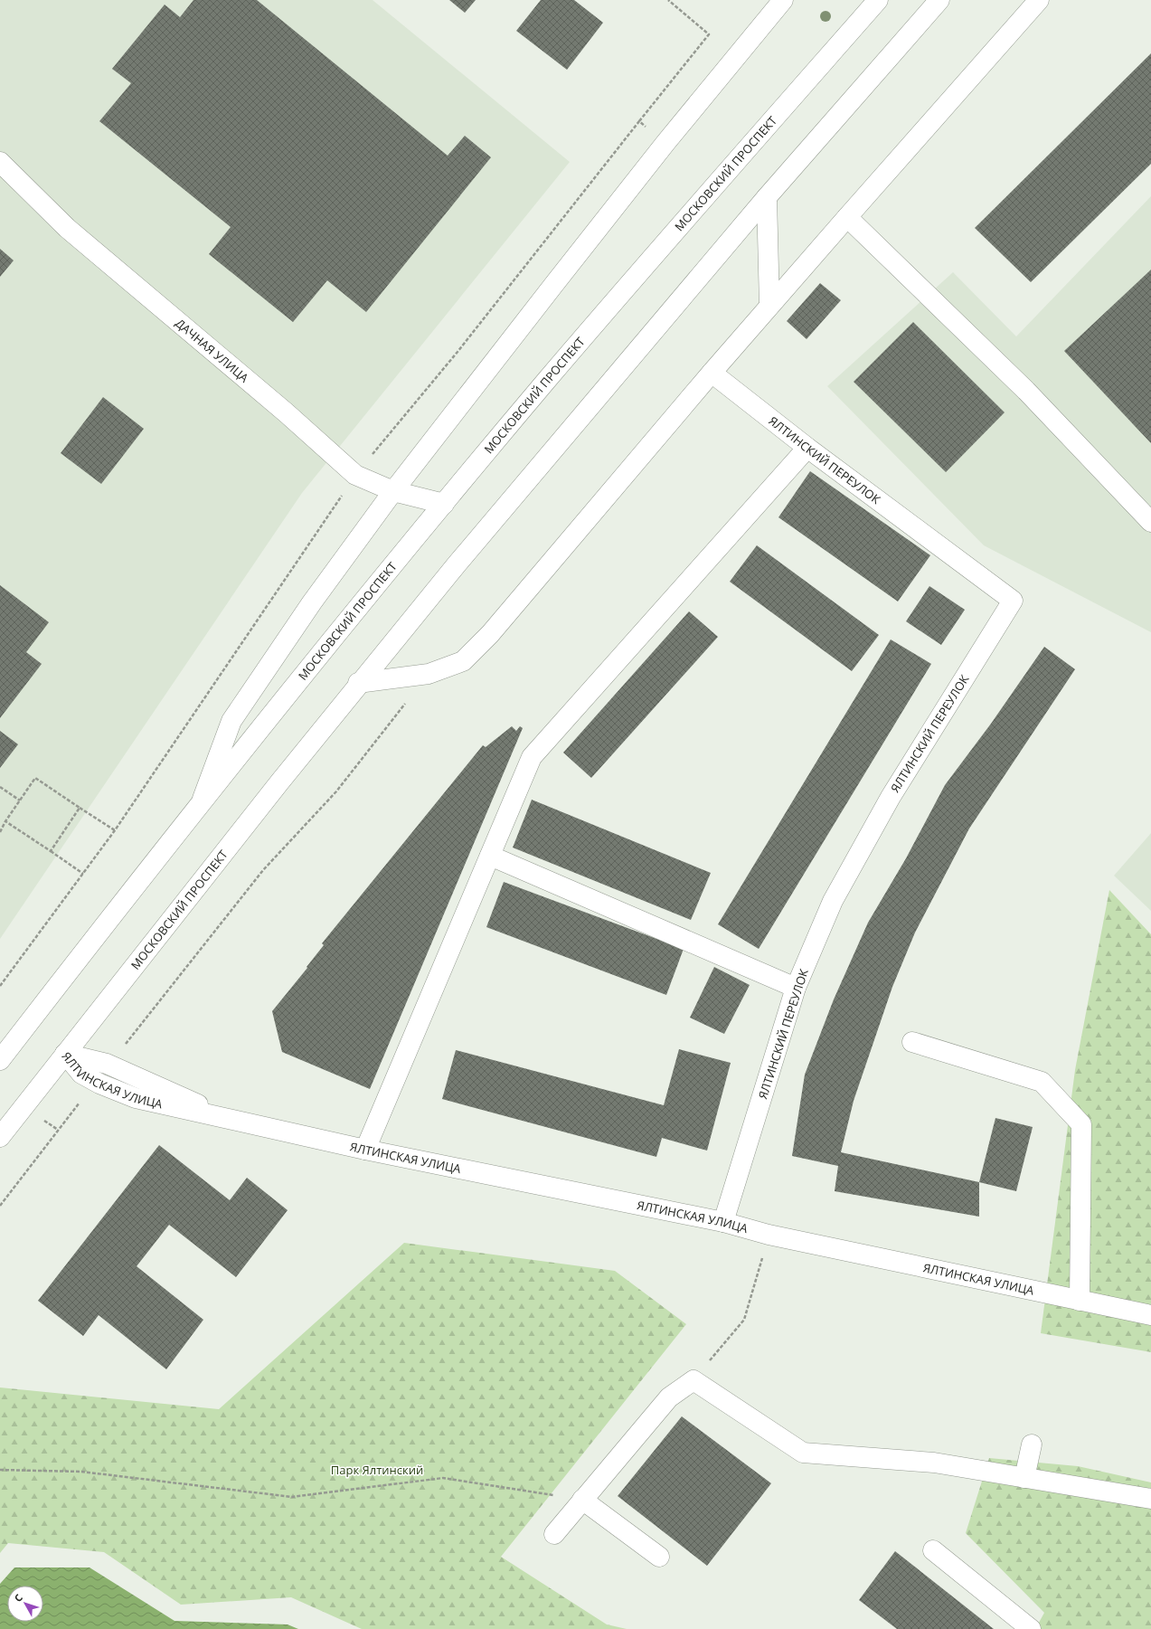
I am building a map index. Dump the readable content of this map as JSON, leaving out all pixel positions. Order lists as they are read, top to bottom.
{
  "streets": {
    "street": [
      "МОСКОВСКИЙ ПРОСПЕКТ",
      "ДАЧНАЯ УЛИЦА",
      "ЯЛТИНСКИЙ ПЕРЕУЛОК",
      "ЯЛТИНСКАЯ УЛИЦА"
    ]
  },
  "crossings": [
    ["МОСКОВСКИЙ ПРОСПЕКТ", "ДАЧНАЯ УЛИЦА"],
    ["МОСКОВСКИЙ ПРОСПЕКТ", "ЯЛТИНСКАЯ УЛИЦА"],
    ["ЯЛТИНСКИЙ ПЕРЕУЛОК", "ЯЛТИНСКАЯ УЛИЦА"]
  ],
  "parks": ["Парк Ялтинский"],
  "north": "top left"
}
